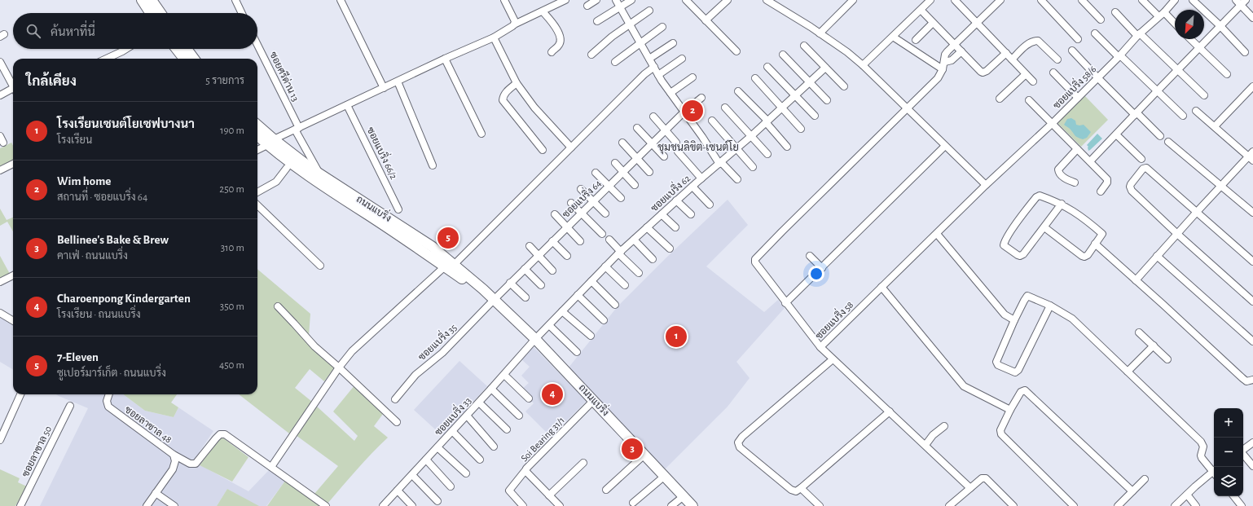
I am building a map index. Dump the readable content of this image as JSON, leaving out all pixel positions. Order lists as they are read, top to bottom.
{
  "streets": {
    "main road": ["ถนนแบริ่ง"],
    "street": [
      "ซอยศรีด่าน 13",
      "ซอยแบริ่ง 58/6",
      "ซอยแบริ่ง 66/2",
      "ซอยแบริ่ง 62",
      "ซอยแบริ่ง 64",
      "ซอยแบริ่ง 58",
      "ซอยแบริ่ง 35",
      "ซอยแบริ่ง 33",
      "ซอยลาซาล 48",
      "Soi Bearing 31/1",
      "ซอยลาซาล 50"
    ]
  },
  "crossings": [
    ["ซอยศรีด่าน 13", "ถนนแบริ่ง"],
    ["ซอยแบริ่ง 58/6", "ซอยแบริ่ง 58"],
    ["ซอยแบริ่ง 62", "ถนนแบริ่ง"],
    ["ซอยแบริ่ง 62", "ซอยแบริ่ง 33"],
    ["ซอยแบริ่ง 64", "ถนนแบริ่ง"],
    ["ซอยแบริ่ง 64", "ซอยแบริ่ง 35"],
    ["ถนนแบริ่ง", "ซอยแบริ่ง 35"],
    ["ถนนแบริ่ง", "ซอยแบริ่ง 33"],
    ["ถนนแบริ่ง", "Soi Bearing 31/1"]
  ],
  "districts": ["ชุมชนลิขิต-เซนต์โย"],
  "north": "bottom left",
  "page": {
    "search": "ค้นหาที่นี่",
    "heading": ["ใกล้เคียง", "5 รายการ"],
    "pins": [
      "2",
      "5",
      "1",
      "4",
      "3"
    ],
    "list": [
      {
        "mark": "1",
        "name": "โรงเรียนเซนต์โยเซฟบางนา",
        "note": "โรงเรียน",
        "value": "190 m"
      },
      {
        "mark": "2",
        "name": "Wim home",
        "note": "สถานที่ · ซอยแบริ่ง 64",
        "value": "250 m"
      },
      {
        "mark": "3",
        "name": "Bellinee's Bake & Brew",
        "note": "คาเฟ่ · ถนนแบริ่ง",
        "value": "310 m"
      },
      {
        "mark": "4",
        "name": "Charoenpong Kindergarten",
        "note": "โรงเรียน · ถนนแบริ่ง",
        "value": "350 m"
      },
      {
        "mark": "5",
        "name": "7-Eleven",
        "note": "ซูเปอร์มาร์เก็ต · ถนนแบริ่ง",
        "value": "450 m"
      }
    ],
    "map_buttons": ["+", "−"]
  }
}
